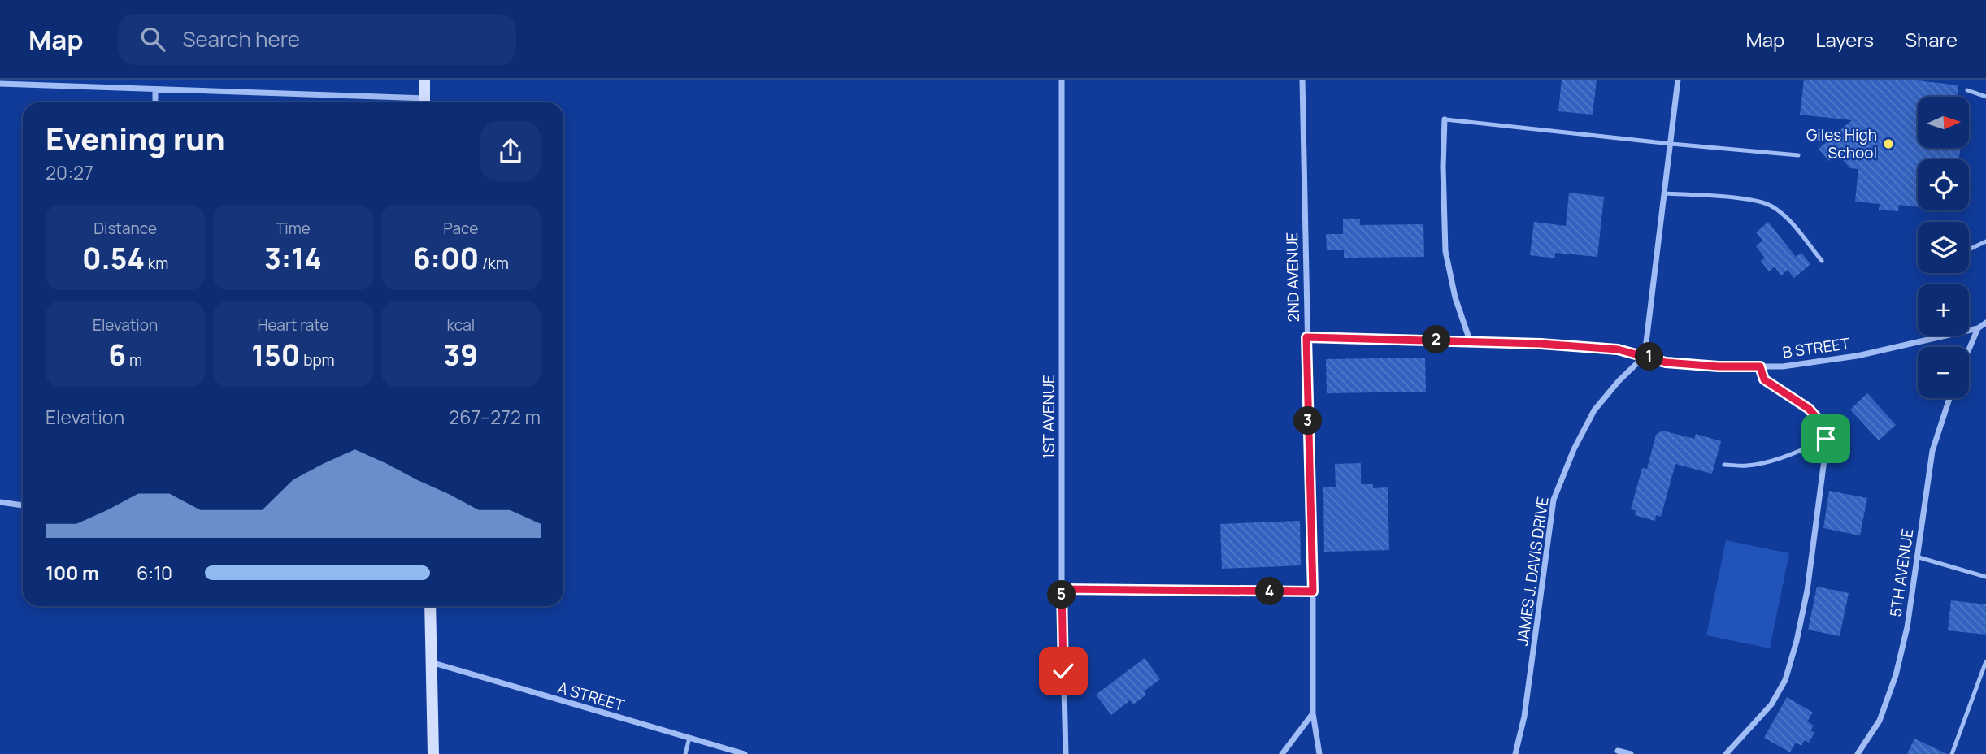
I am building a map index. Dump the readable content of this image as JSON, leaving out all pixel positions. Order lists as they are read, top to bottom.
{
  "streets": {
    "street": [
      "2ND AVENUE",
      "B STREET",
      "1ST AVENUE",
      "JAMES J. DAVIS DRIVE",
      "5TH AVENUE",
      "A STREET"
    ]
  },
  "crossings": [
    ["2ND AVENUE", "B STREET"],
    ["B STREET", "JAMES J. DAVIS DRIVE"]
  ],
  "places": ["Giles High School"],
  "north": "right",
  "page": {
    "header": "Map",
    "search": "Search here",
    "nav": ["Map", "Layers", "Share"],
    "map_buttons": ["+", "−"],
    "heading": ["Evening run", "20:27"],
    "stats": [
      ["Distance", "0.54 km"],
      ["Time", "3:14"],
      ["Pace", "6:00 /km"],
      ["Elevation", "6 m"],
      ["Heart rate", "150 bpm"],
      ["kcal", "39"]
    ],
    "pins": [
      "2",
      "1",
      "3",
      "4",
      "5"
    ],
    "chart": ["Elevation", "267–272 m"],
    "list": [
      {
        "name": "100 m",
        "note": "6:10"
      }
    ]
  }
}
